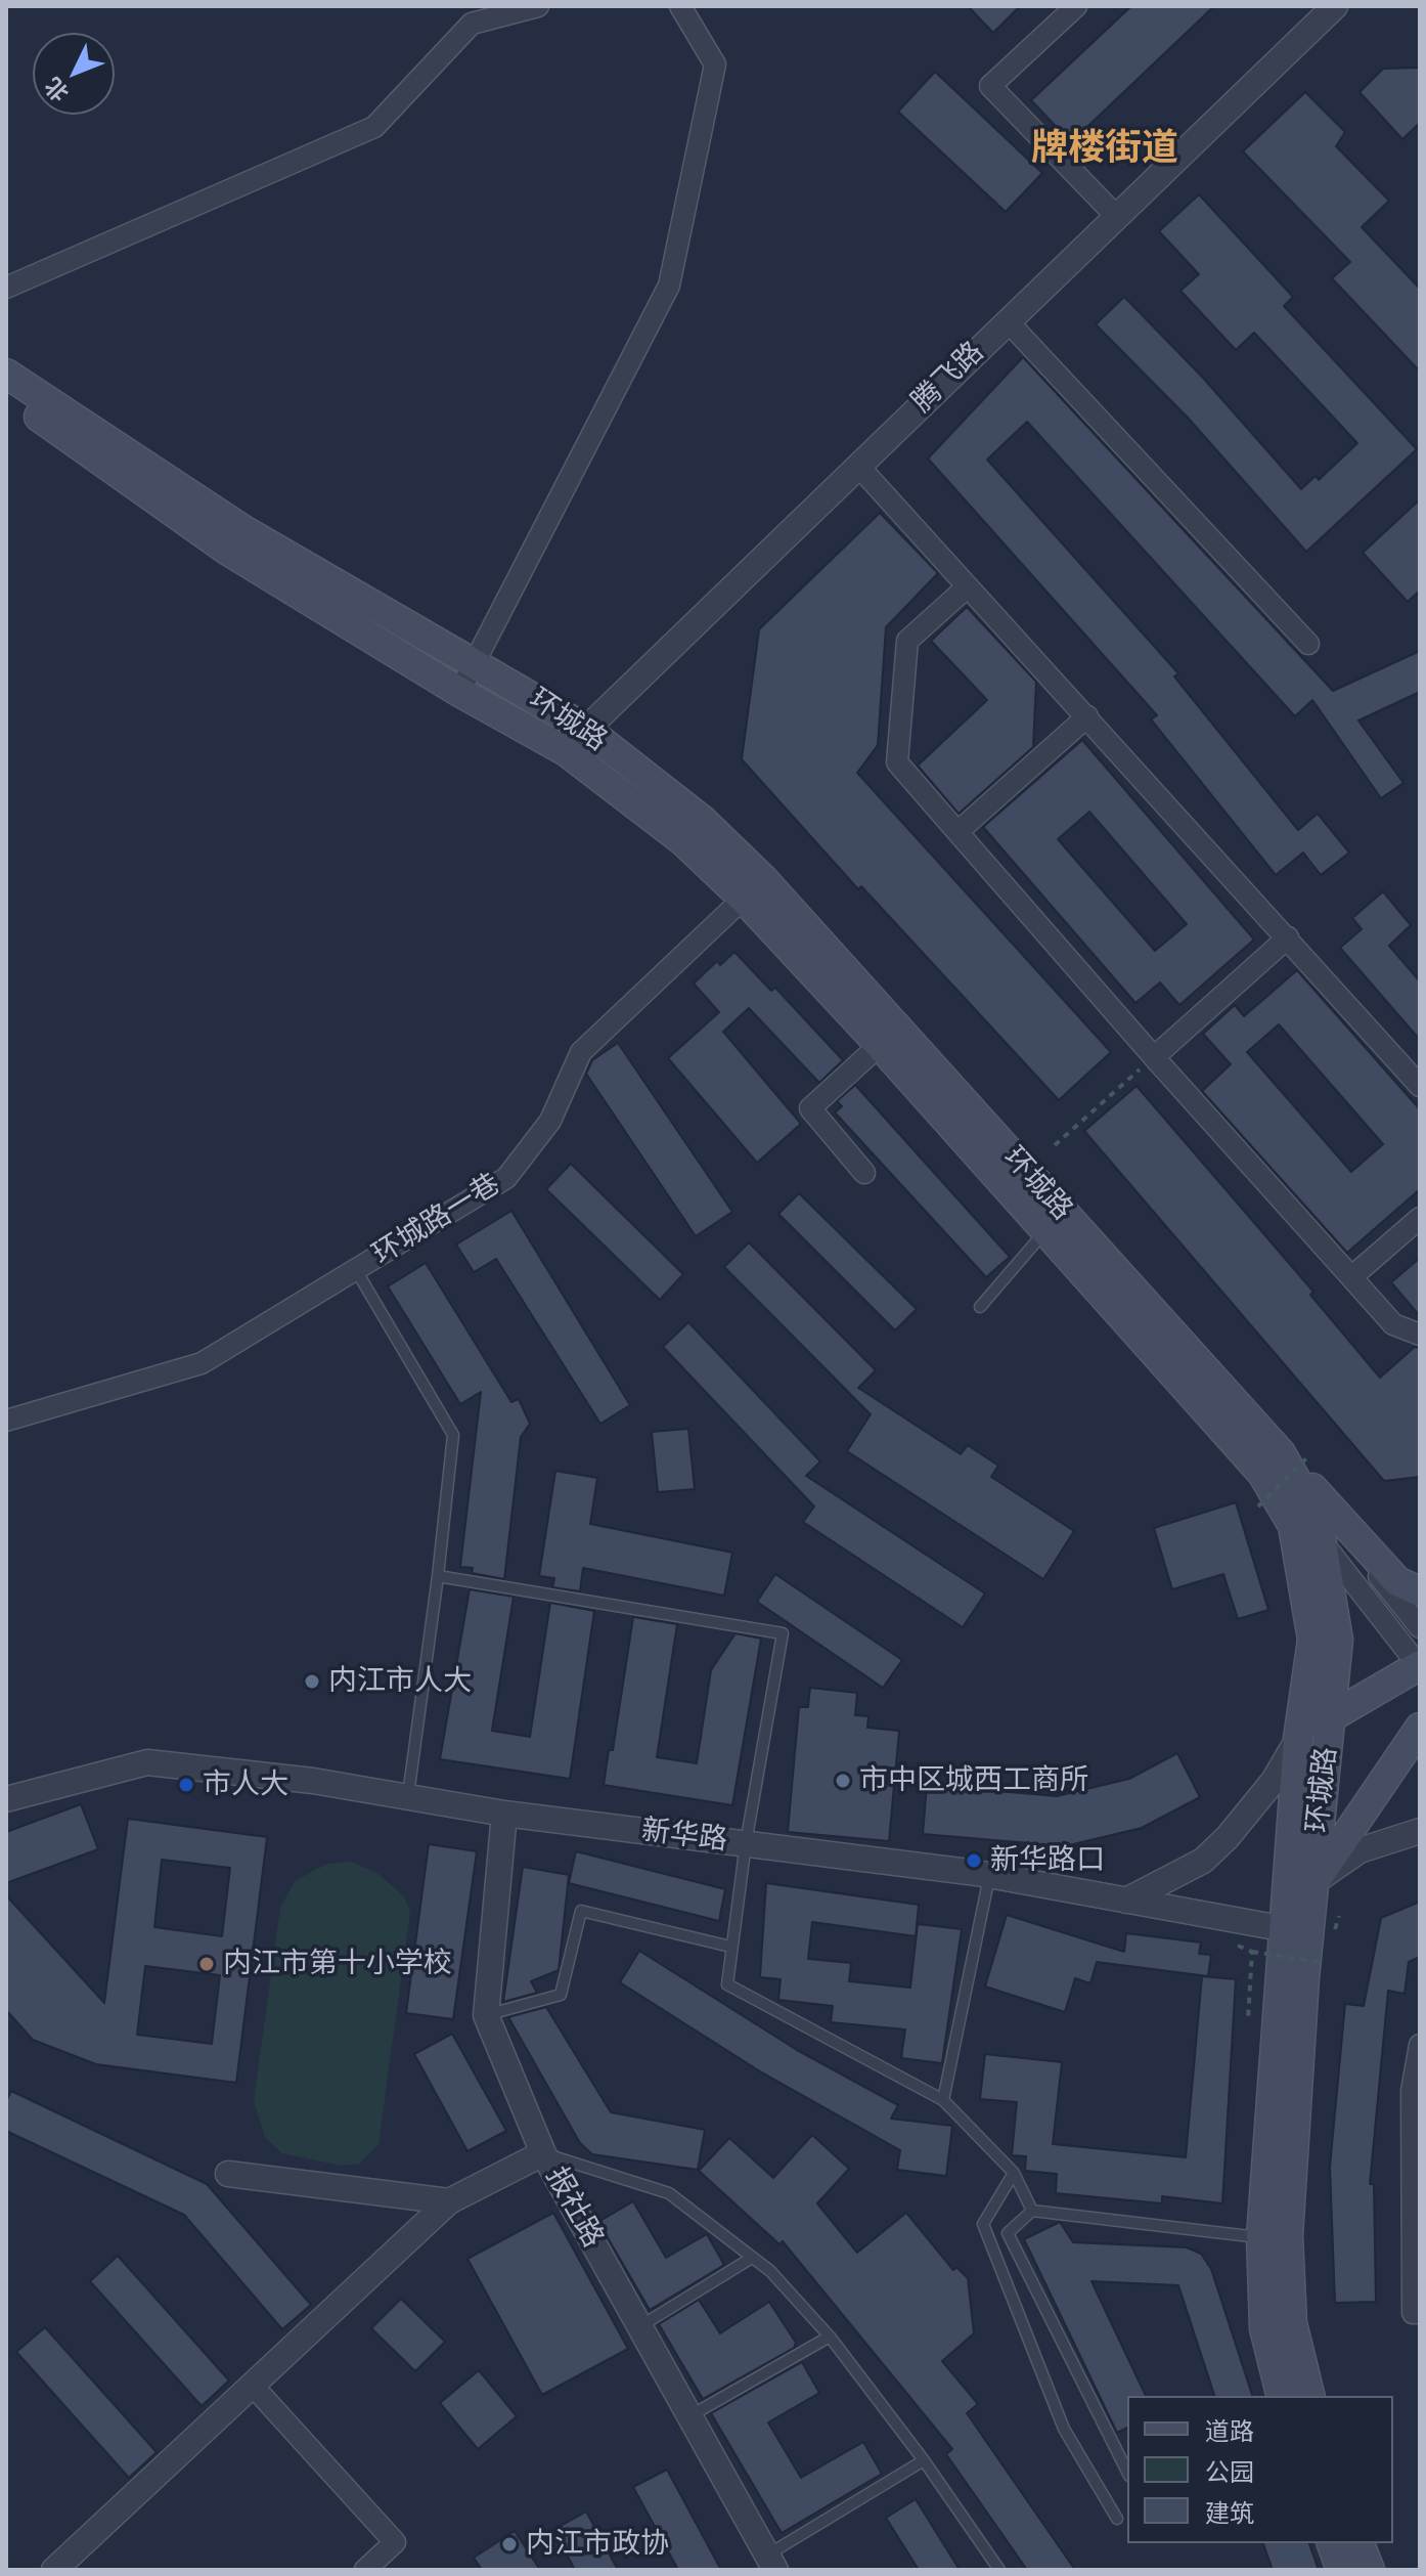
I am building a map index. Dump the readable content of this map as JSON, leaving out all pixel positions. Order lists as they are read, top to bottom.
{
  "streets": {
    "main road": ["环城路"],
    "street": [
      "腾飞路",
      "环城路一巷",
      "新华路",
      "报社路"
    ]
  },
  "crossings": [
    ["腾飞路", "环城路"],
    ["环城路", "环城路一巷"],
    ["环城路", "新华路"],
    ["新华路", "报社路"]
  ],
  "districts": ["牌楼街道"],
  "places": [
    "内江市人大",
    "市中区城西工商所",
    "市人大",
    "新华路口",
    "内江市第十小学校",
    "内江市政协"
  ],
  "legend": ["道路", "公园", "建筑"],
  "north": "bottom left"
}
